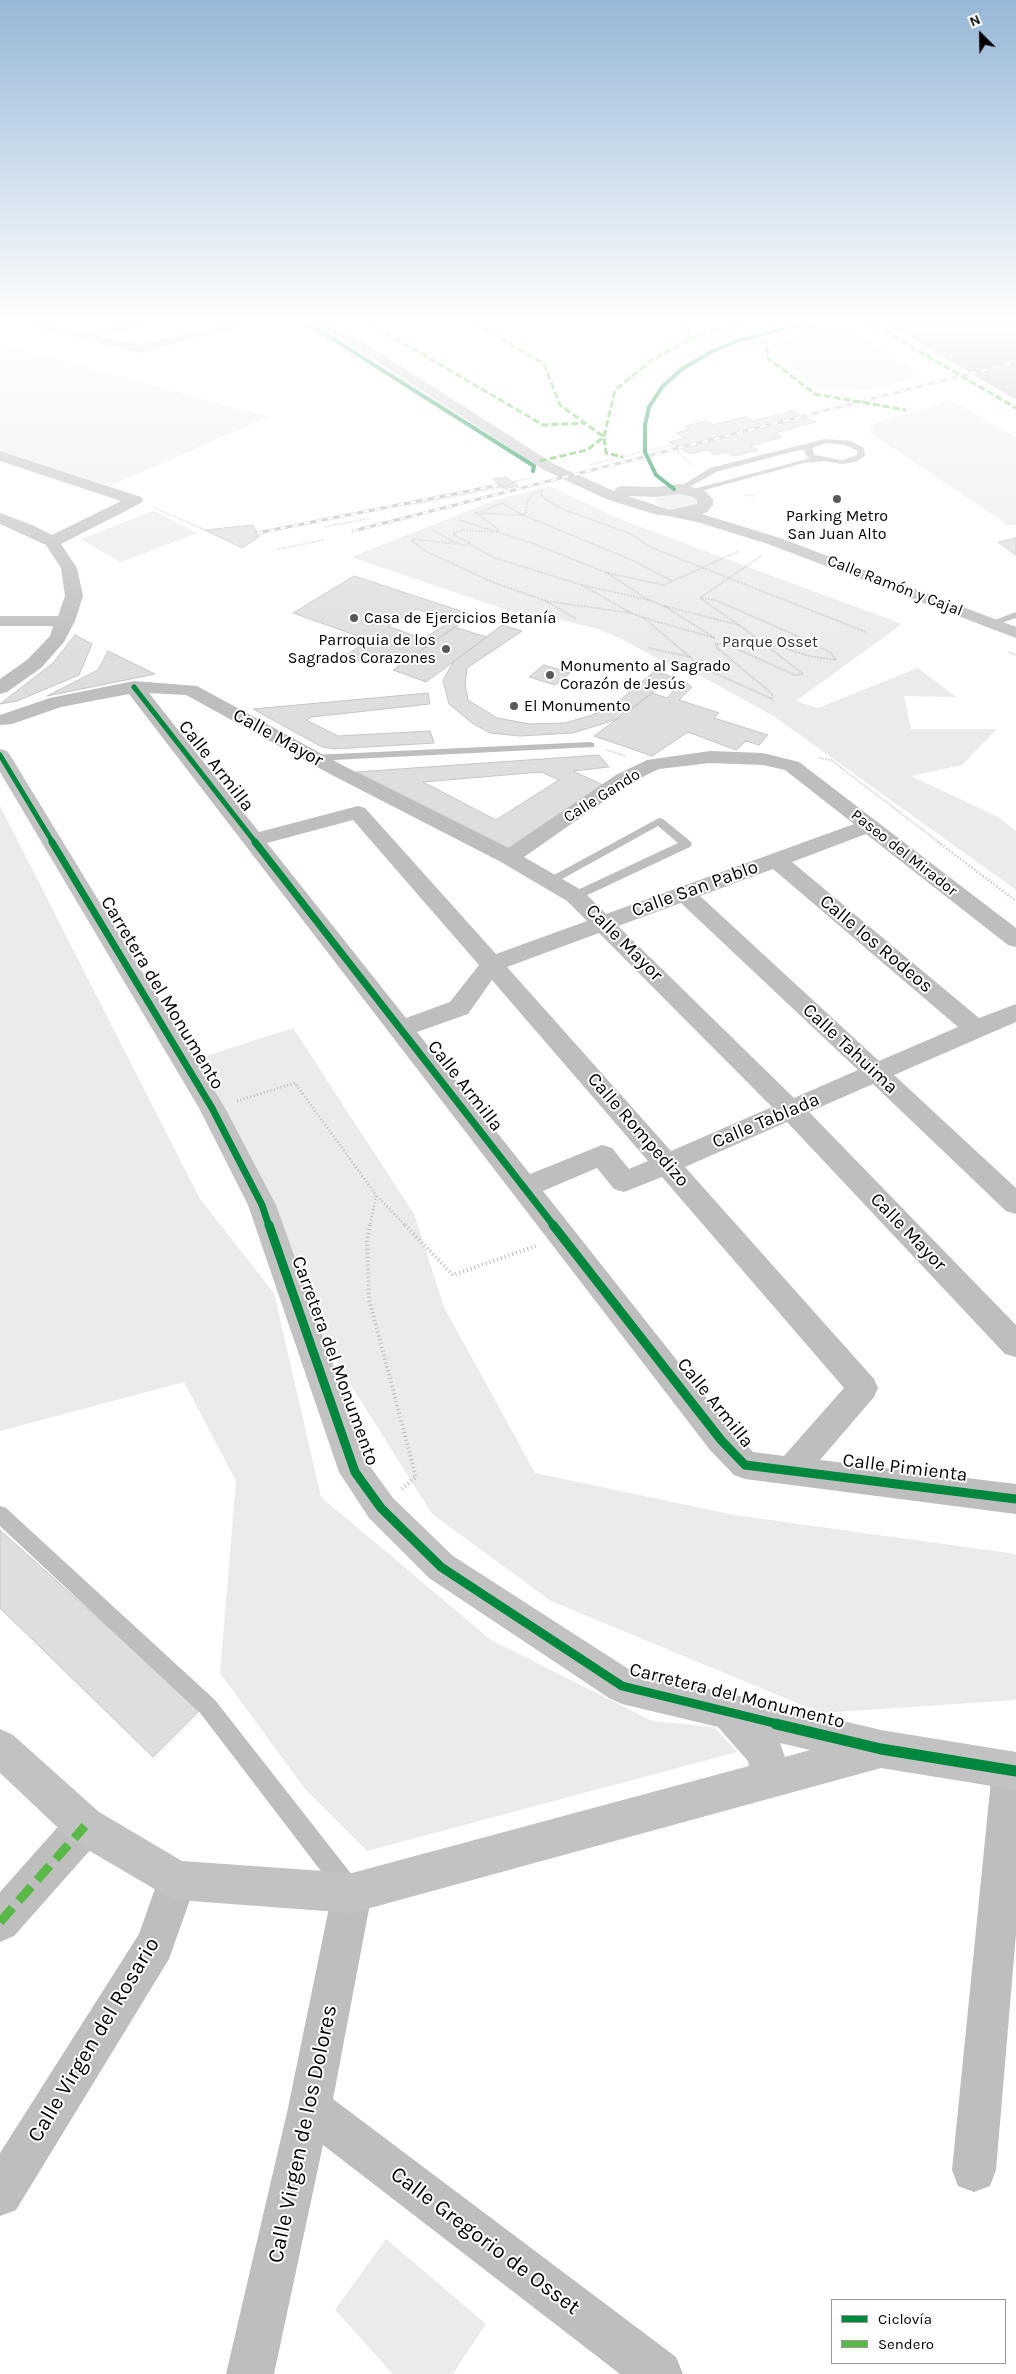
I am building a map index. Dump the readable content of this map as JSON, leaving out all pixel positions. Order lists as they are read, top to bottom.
{
  "streets": {
    "street": [
      "Calle Ramón y Cajal",
      "Calle Mayor",
      "Calle Armilla",
      "Calle Gando",
      "Paseo del Mirador",
      "Calle San Pablo",
      "Calle los Rodeos",
      "Carretera del Monumento",
      "Calle Tahuima",
      "Calle Tablada",
      "Calle Rompedizo",
      "Calle Pimienta",
      "Calle Virgen del Rosario",
      "Calle Virgen de los Dolores",
      "Calle Gregorio de Osset"
    ]
  },
  "crossings": [
    ["Calle Mayor", "Calle Armilla"],
    ["Calle Mayor", "Calle Gando"],
    ["Calle Mayor", "Calle San Pablo"],
    ["Calle Mayor", "Calle Tablada"],
    ["Calle Armilla", "Calle Tablada"],
    ["Calle Armilla", "Calle Rompedizo"],
    ["Calle Armilla", "Calle Pimienta"],
    ["Calle Gando", "Paseo del Mirador"],
    ["Paseo del Mirador", "Calle San Pablo"],
    ["Calle San Pablo", "Calle los Rodeos"],
    ["Calle San Pablo", "Calle Tahuima"],
    ["Calle San Pablo", "Calle Rompedizo"],
    ["Calle los Rodeos", "Calle Tablada"],
    ["Calle Tahuima", "Calle Tablada"],
    ["Calle Tablada", "Calle Rompedizo"],
    ["Calle Rompedizo", "Calle Pimienta"],
    ["Calle Virgen de los Dolores", "Calle Gregorio de Osset"]
  ],
  "parks": ["Parque Osset"],
  "places": [
    "Parking Metro San Juan Alto",
    "Casa de Ejercicios Betanía",
    "Parroquia de los Sagrados Corazones",
    "Monumento al Sagrado Corazón de Jesús",
    "El Monumento"
  ],
  "legend": ["Ciclovía", "Sendero"],
  "north": "top left"
}
